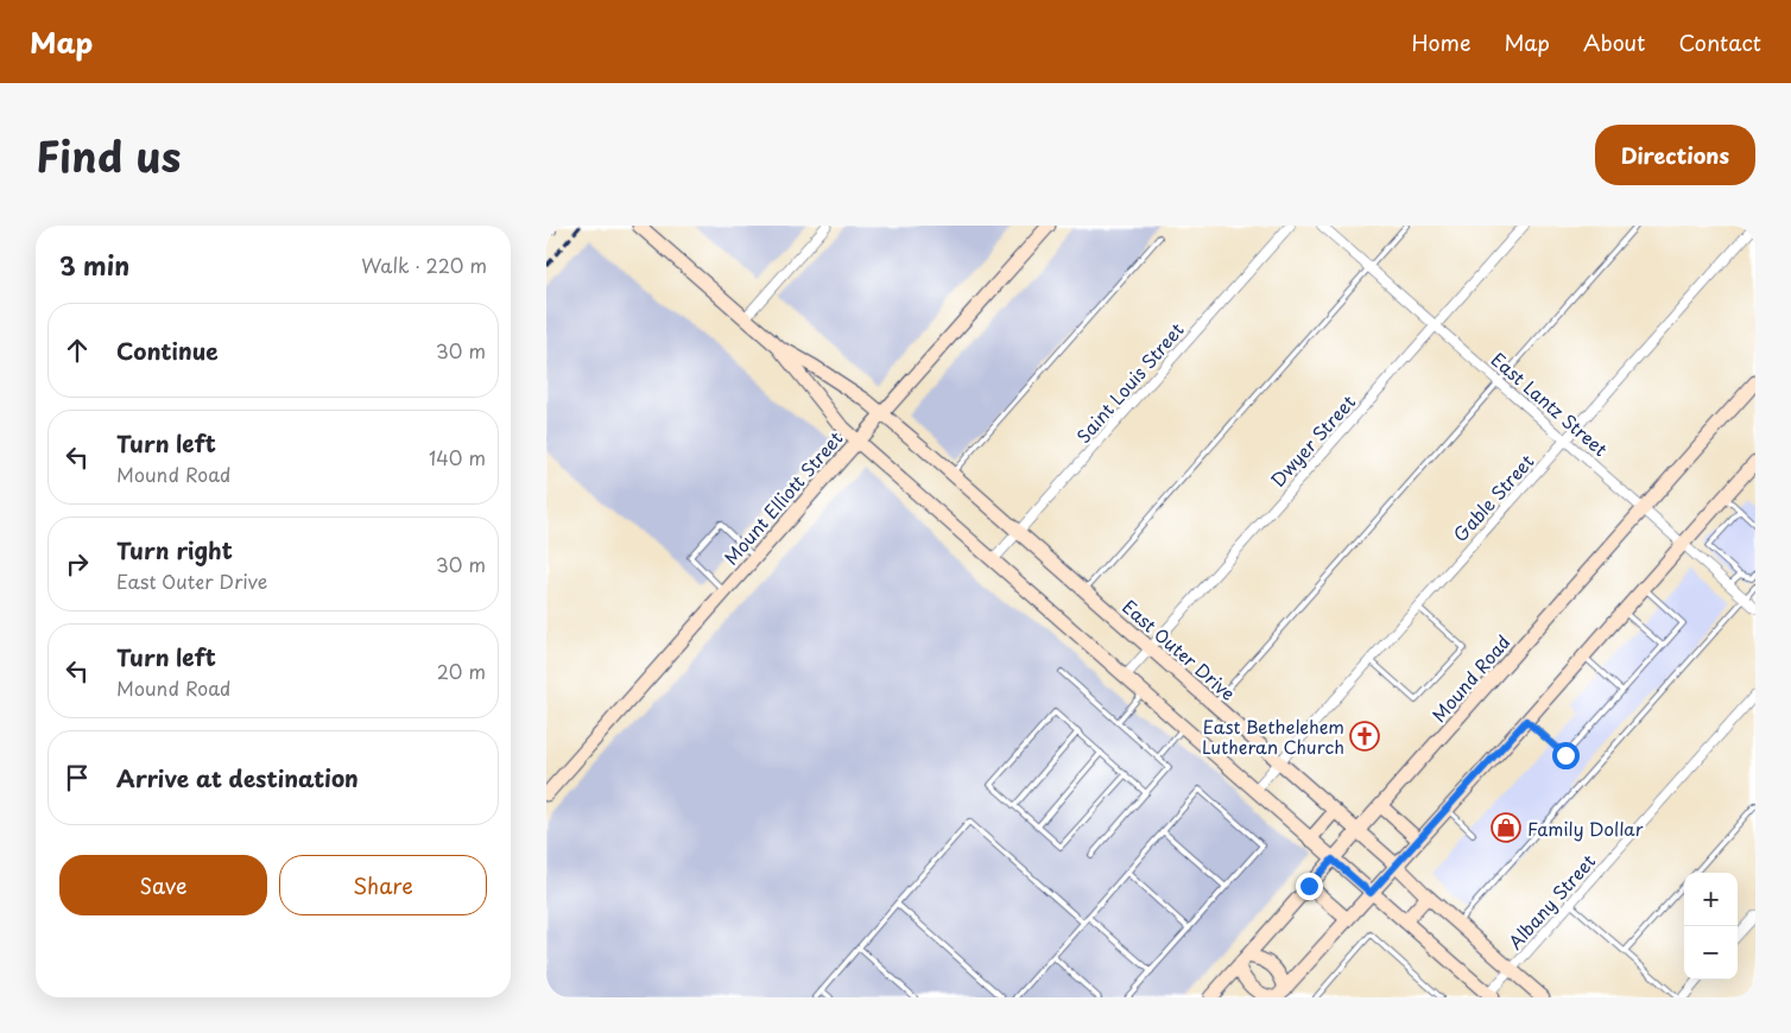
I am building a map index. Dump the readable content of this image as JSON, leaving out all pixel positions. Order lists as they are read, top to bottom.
{
  "streets": {
    "main road": ["Mount Elliott Street", "East Outer Drive", "Mound Road"],
    "street": [
      "Saint Louis Street",
      "East Lantz Street",
      "Dwyer Street",
      "Gable Street",
      "Albany Street"
    ]
  },
  "crossings": [
    ["Saint Louis Street", "East Outer Drive"],
    ["East Lantz Street", "Dwyer Street"],
    ["East Lantz Street", "Gable Street"],
    ["East Lantz Street", "Mound Road"],
    ["Dwyer Street", "East Outer Drive"],
    ["Mount Elliott Street", "East Outer Drive"],
    ["Gable Street", "East Outer Drive"],
    ["East Outer Drive", "Mound Road"],
    ["East Outer Drive", "Albany Street"]
  ],
  "places": {
    "church": ["East Bethelehem Lutheran Church"],
    "shop": ["Family Dollar"]
  },
  "page": {
    "header": "Map",
    "nav": [
      "Home",
      "Map",
      "About",
      "Contact"
    ],
    "title": "Find us",
    "buttons": [
      "Directions",
      ["Save", "Share"]
    ],
    "heading": ["3 min", "Walk · 220 m"],
    "list": [
      ["Continue", "30 m"],
      ["Turn left", "Mound Road", "140 m"],
      ["Turn right", "East Outer Drive", "30 m"],
      ["Turn left", "Mound Road", "20 m"],
      "Arrive at destination"
    ],
    "map_buttons": ["+", "−"]
  }
}
